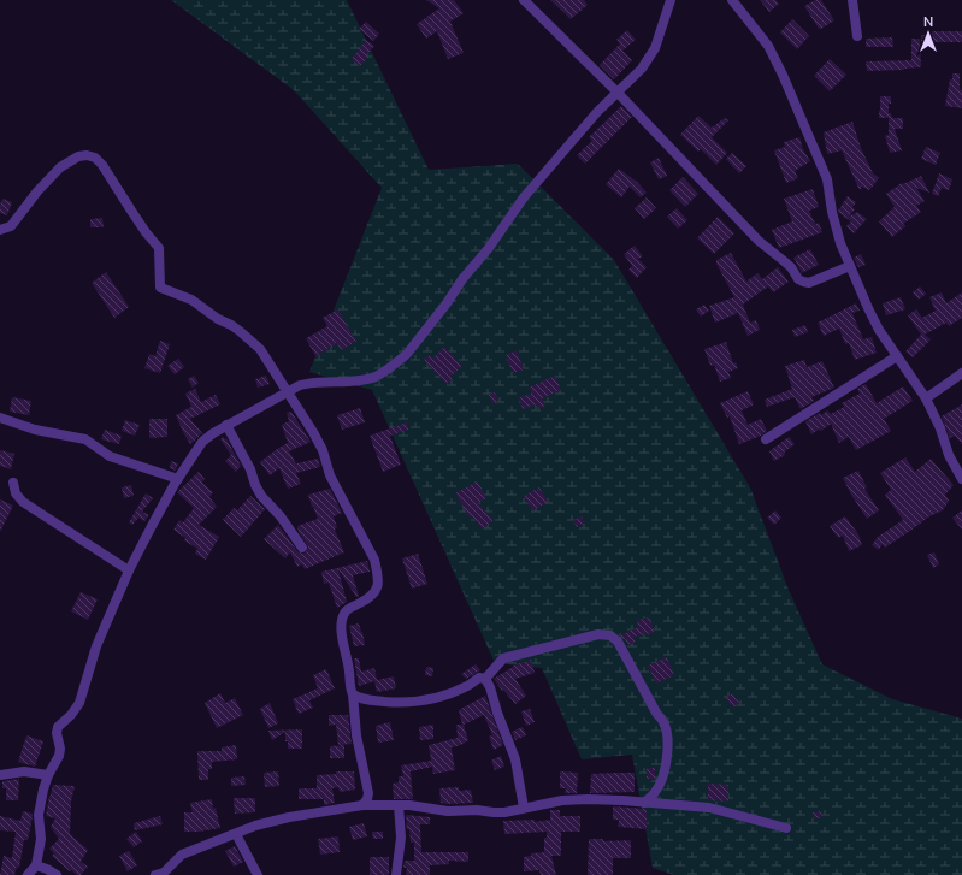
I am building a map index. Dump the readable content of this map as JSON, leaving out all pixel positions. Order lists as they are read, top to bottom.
{
  "north": "top"
}
